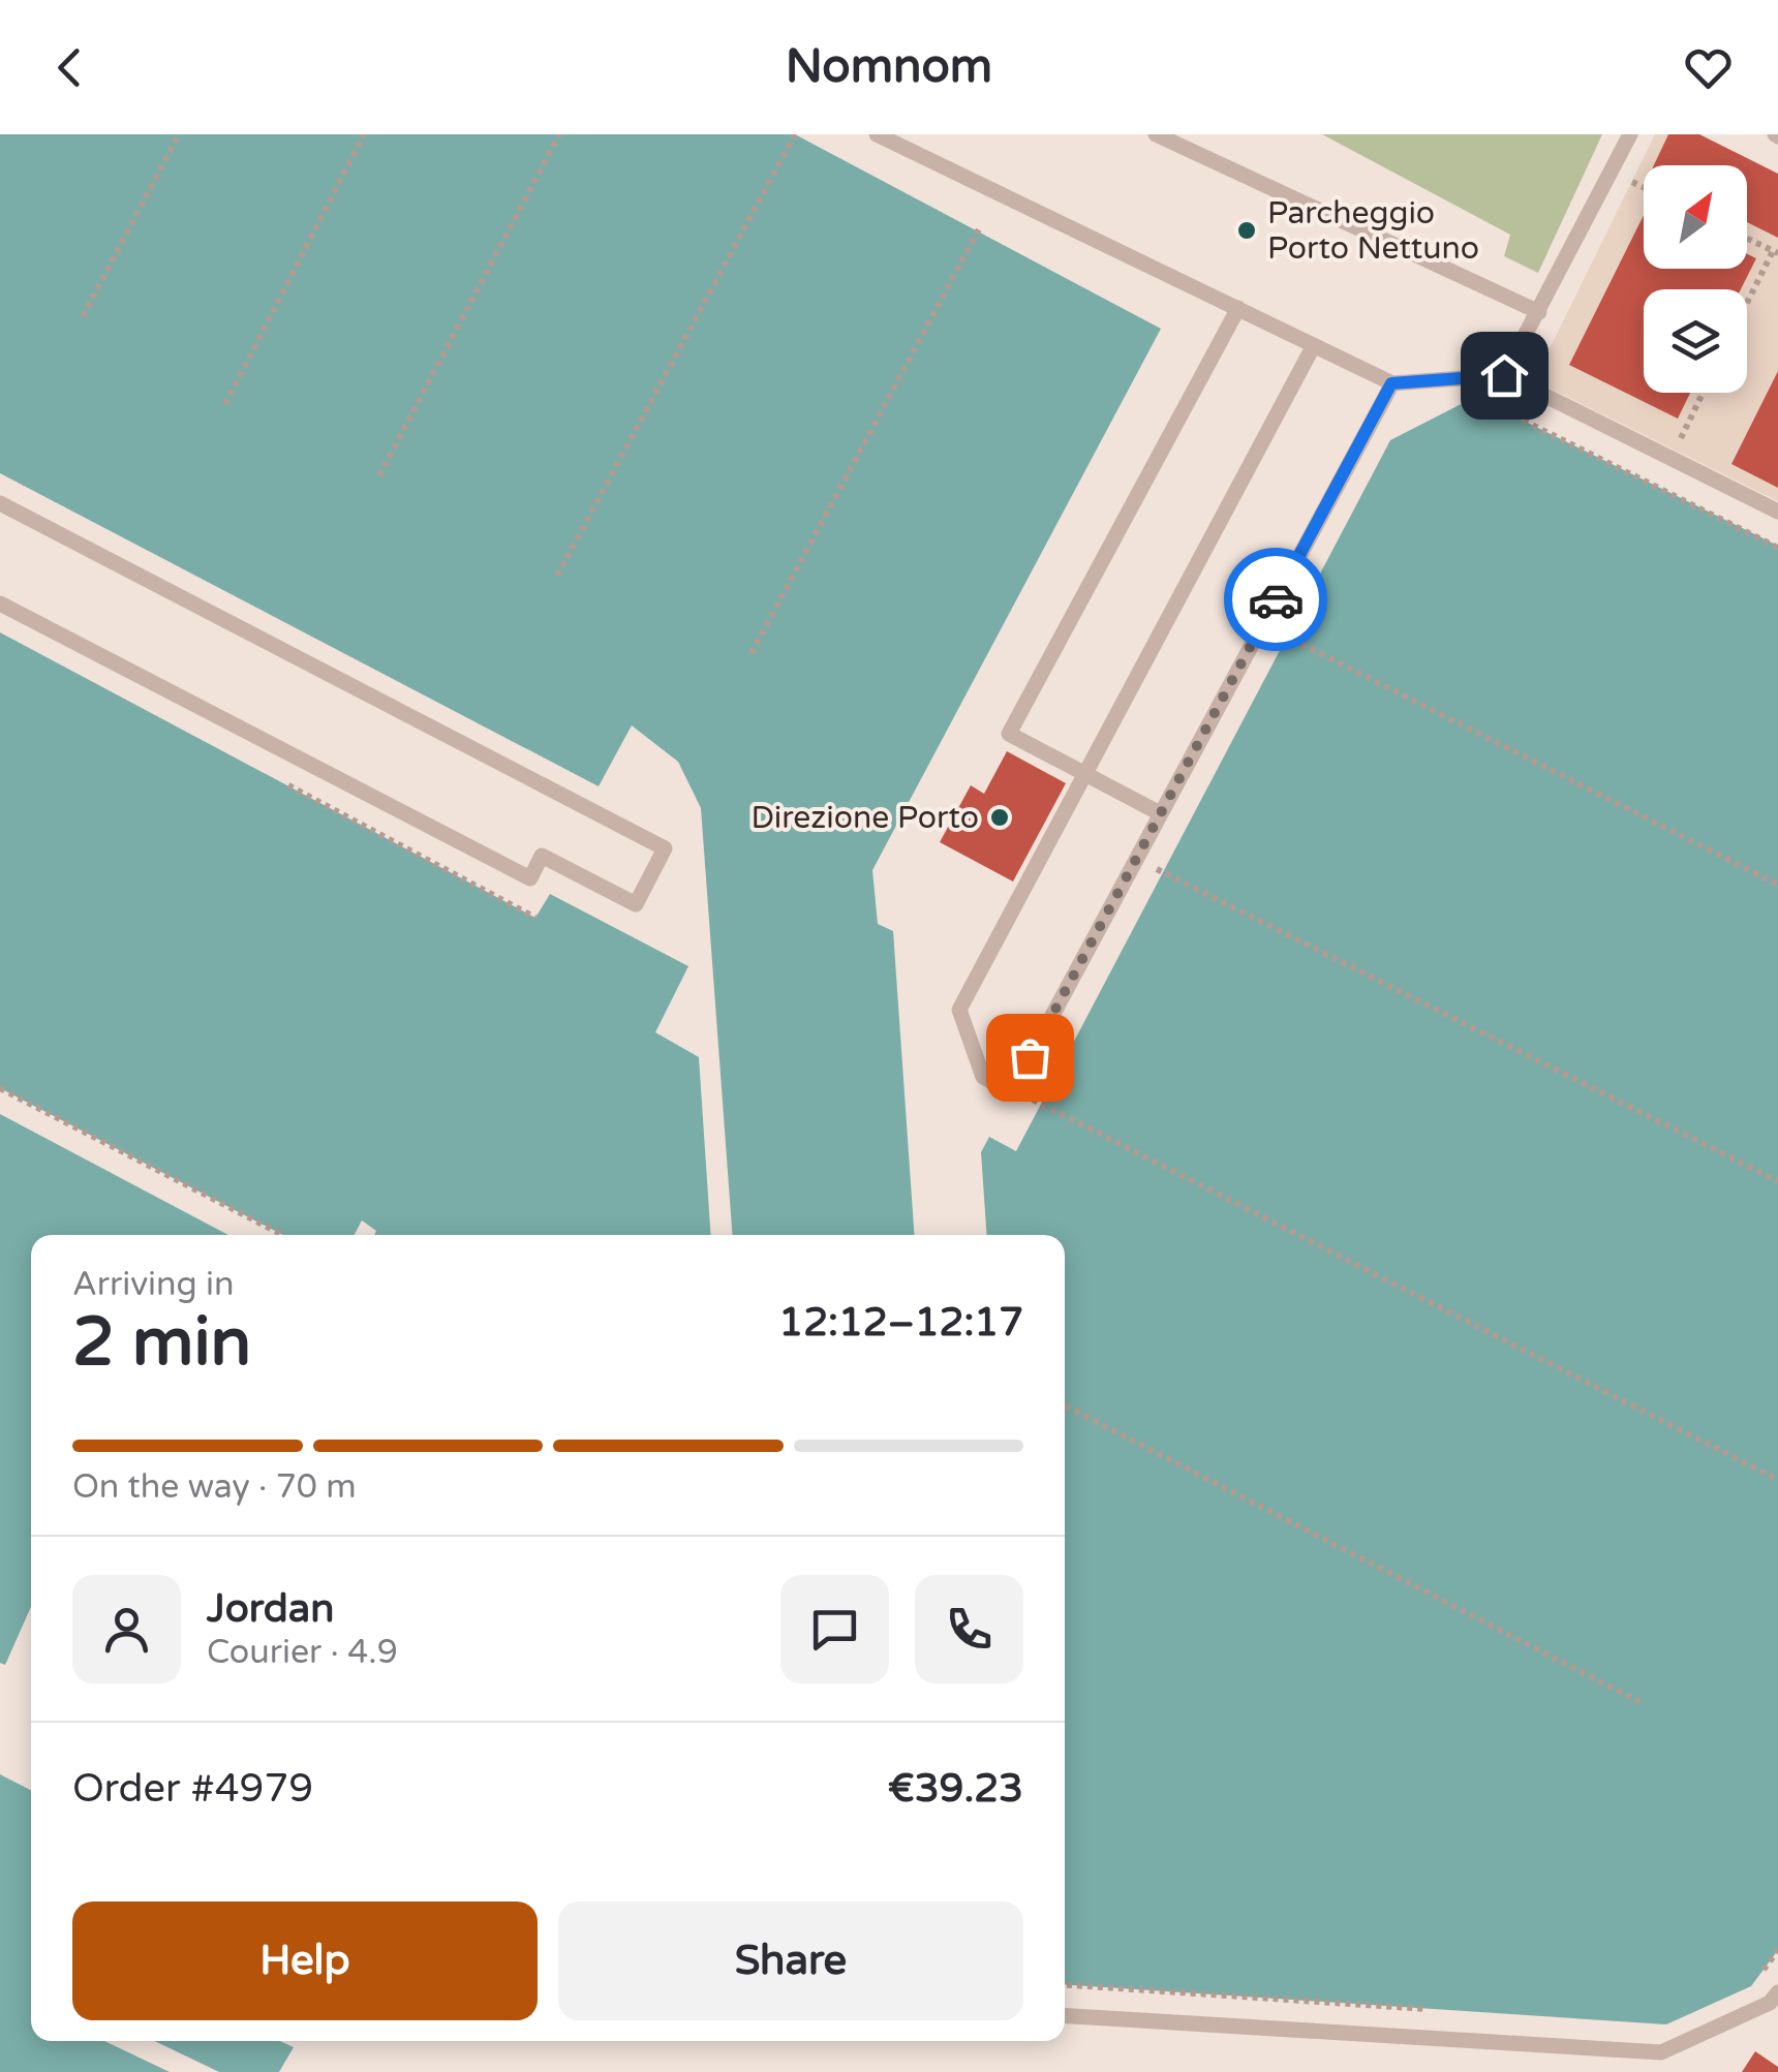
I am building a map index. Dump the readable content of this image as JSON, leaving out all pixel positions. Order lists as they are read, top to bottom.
{
  "places": ["Parcheggio Porto Nettuno", "Direzione Porto"],
  "north": "top right",
  "page": {
    "header": "Nomnom",
    "heading": ["2 min", "Arriving in", "12:12–12:17"],
    "panel": [
      "Jordan",
      "Courier · 4.9",
      "Order #4979",
      "€39.23"
    ],
    "bar": "On the way · 70 m",
    "buttons": ["Help", "Share"]
  }
}
